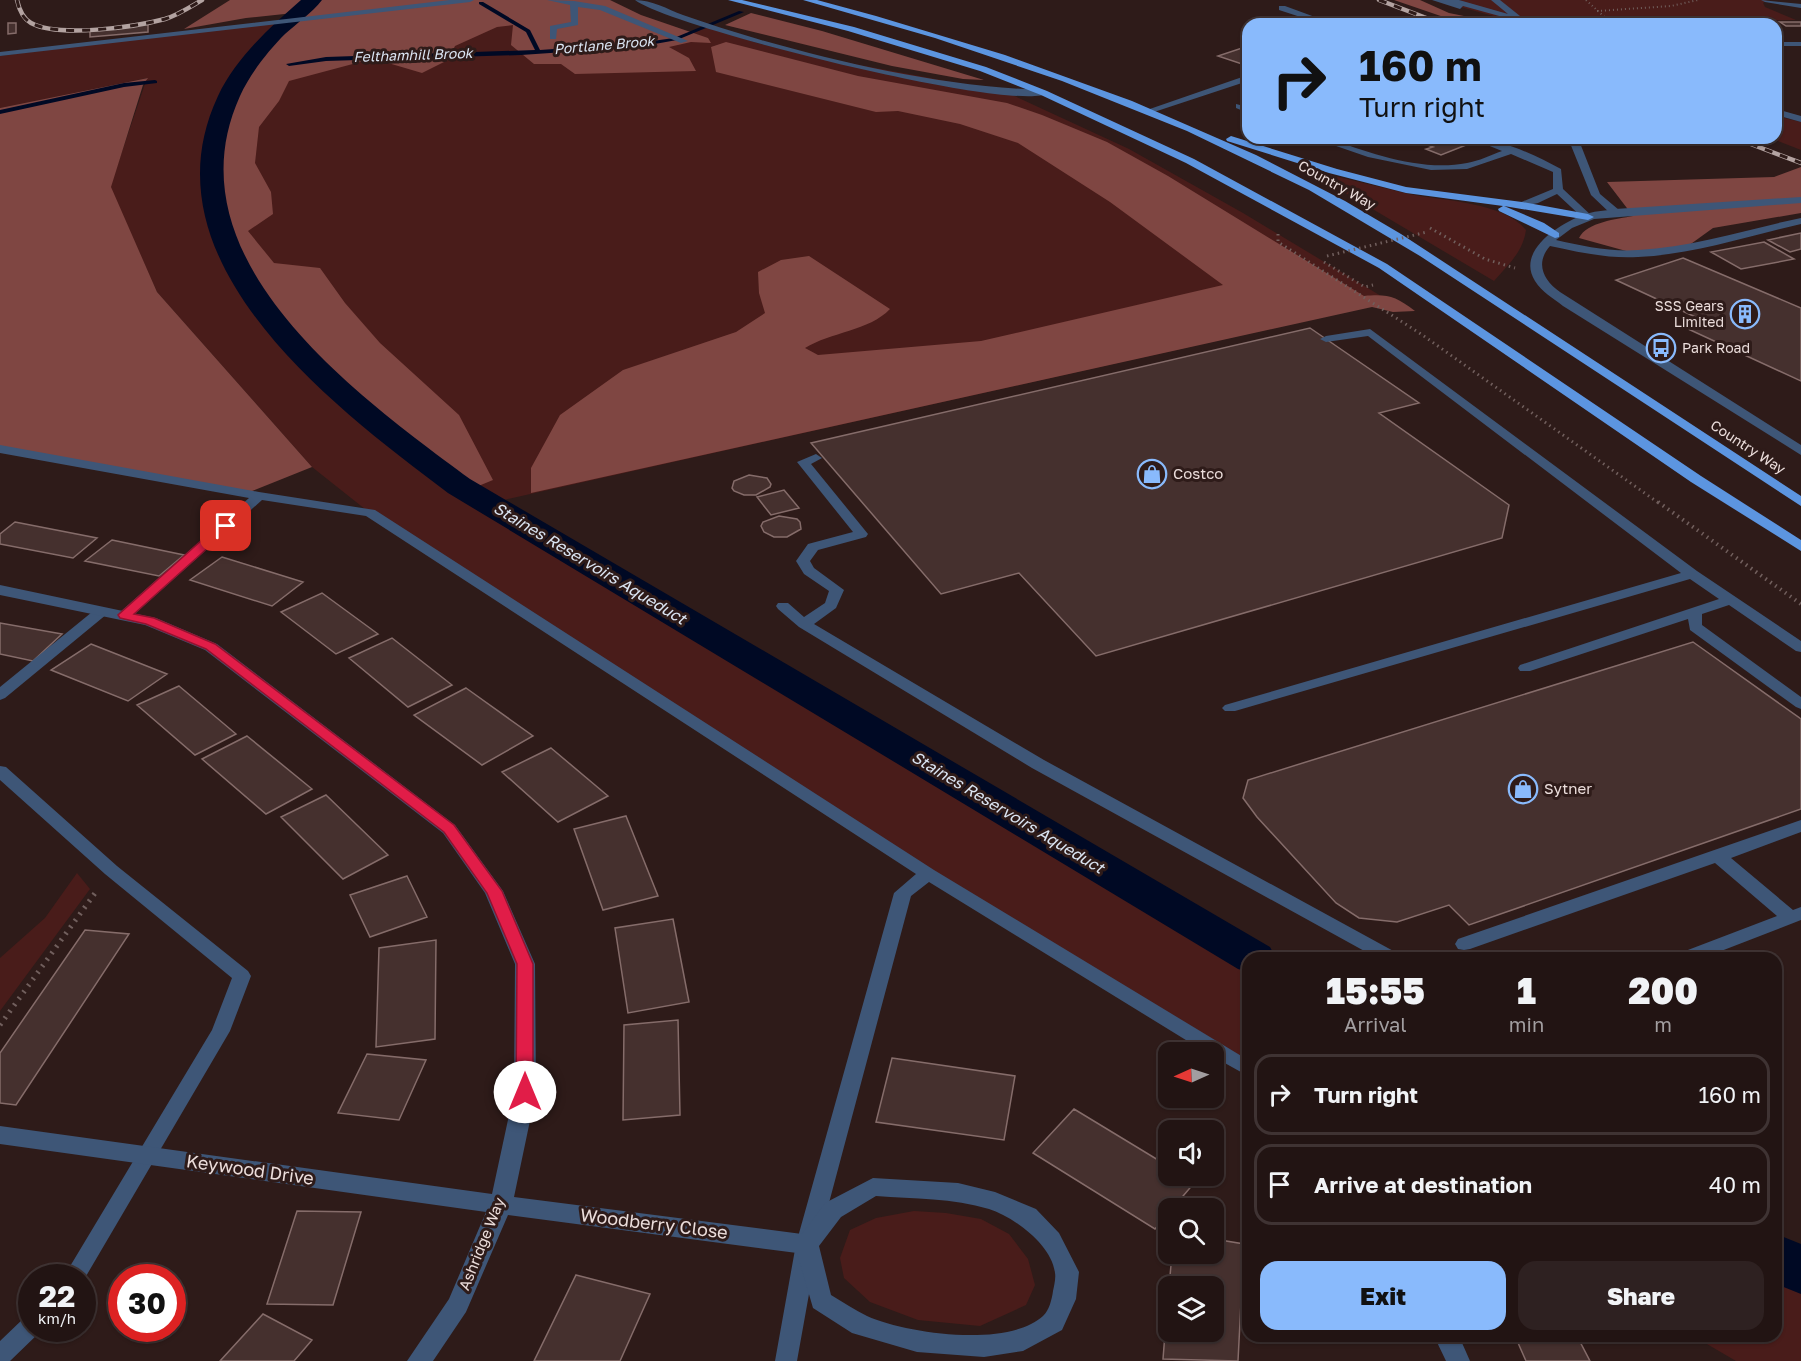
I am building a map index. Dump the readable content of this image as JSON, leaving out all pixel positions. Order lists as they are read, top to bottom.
{
  "streets": {
    "highway": ["Country Way"],
    "street": ["Keywood Drive", "Woodberry Close", "Ashridge Way"]
  },
  "crossings": [
    ["Keywood Drive", "Woodberry Close"],
    ["Keywood Drive", "Ashridge Way"],
    ["Woodberry Close", "Ashridge Way"]
  ],
  "water": ["Portlane Brook", "Felthamhill Brook", "Staines Reservoirs Aqueduct"],
  "places": {
    "building": ["SSS Gears Limited"],
    "bus stop": ["Park Road"],
    "shop": ["Costco", "Sytner"]
  },
  "north": "left",
  "page": {
    "turn": ["160 m", "Turn right"],
    "eta": [
      "15:55",
      "Arrival",
      "1",
      "min",
      "200",
      "m"
    ],
    "list": [
      {
        "name": "Turn right",
        "value": "160 m"
      },
      {
        "name": "Arrive at destination",
        "value": "40 m"
      }
    ],
    "buttons": ["Exit", "Share"],
    "speed": "22 km/h",
    "limit": "30"
  }
}
